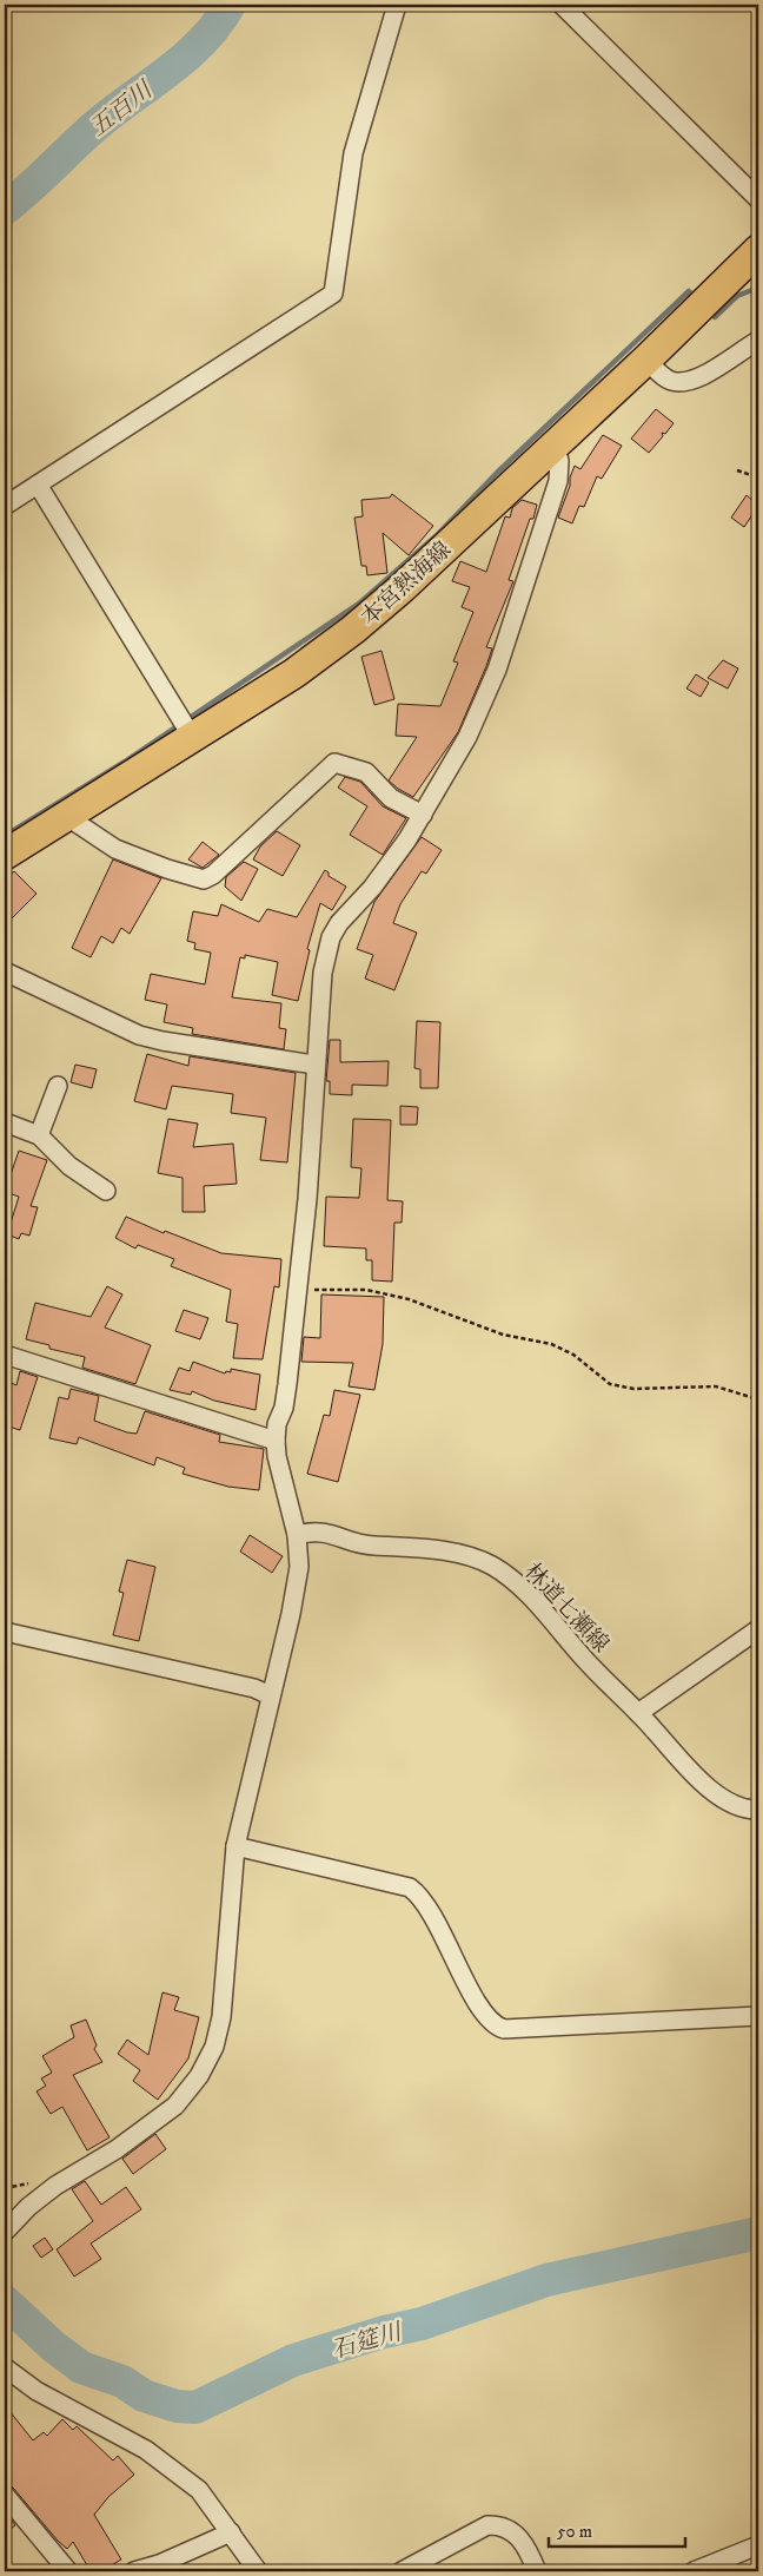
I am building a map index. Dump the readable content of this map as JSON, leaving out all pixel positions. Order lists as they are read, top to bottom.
{
  "streets": {
    "main road": ["本宮熱海線"],
    "street": ["林道七瀬線"]
  },
  "water": ["五百川", "石筵川"],
  "scale_bar": "50 m"
}
